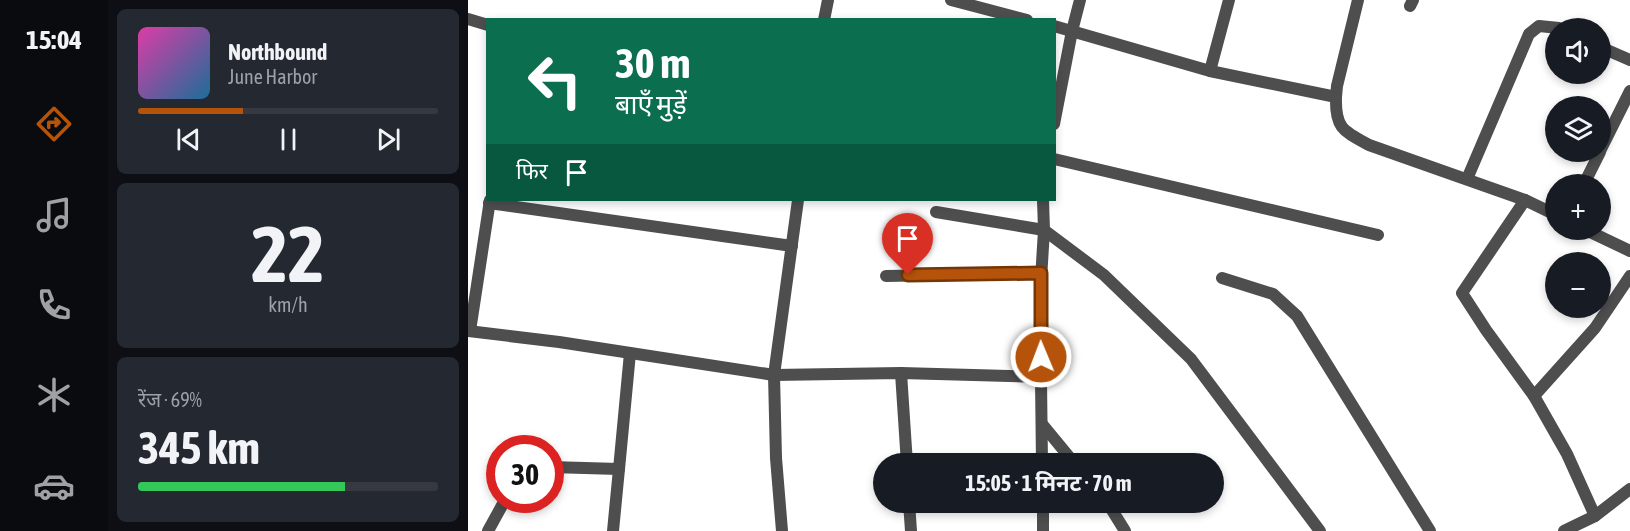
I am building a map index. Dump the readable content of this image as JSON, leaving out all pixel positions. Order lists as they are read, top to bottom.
{
  "page": {
    "tabs": "15:04",
    "map_buttons": ["+", "−"],
    "turn": ["30 m", "बाएँ मुड़ें"],
    "song": ["Northbound", "June Harbor"],
    "then": "फिर",
    "tile": [
      ["22", "km/h"],
      ["रेंज · 69%", "345 km"]
    ],
    "limit": "30",
    "trip": "15:05 · 1 मिनट · 70 m"
  }
}
